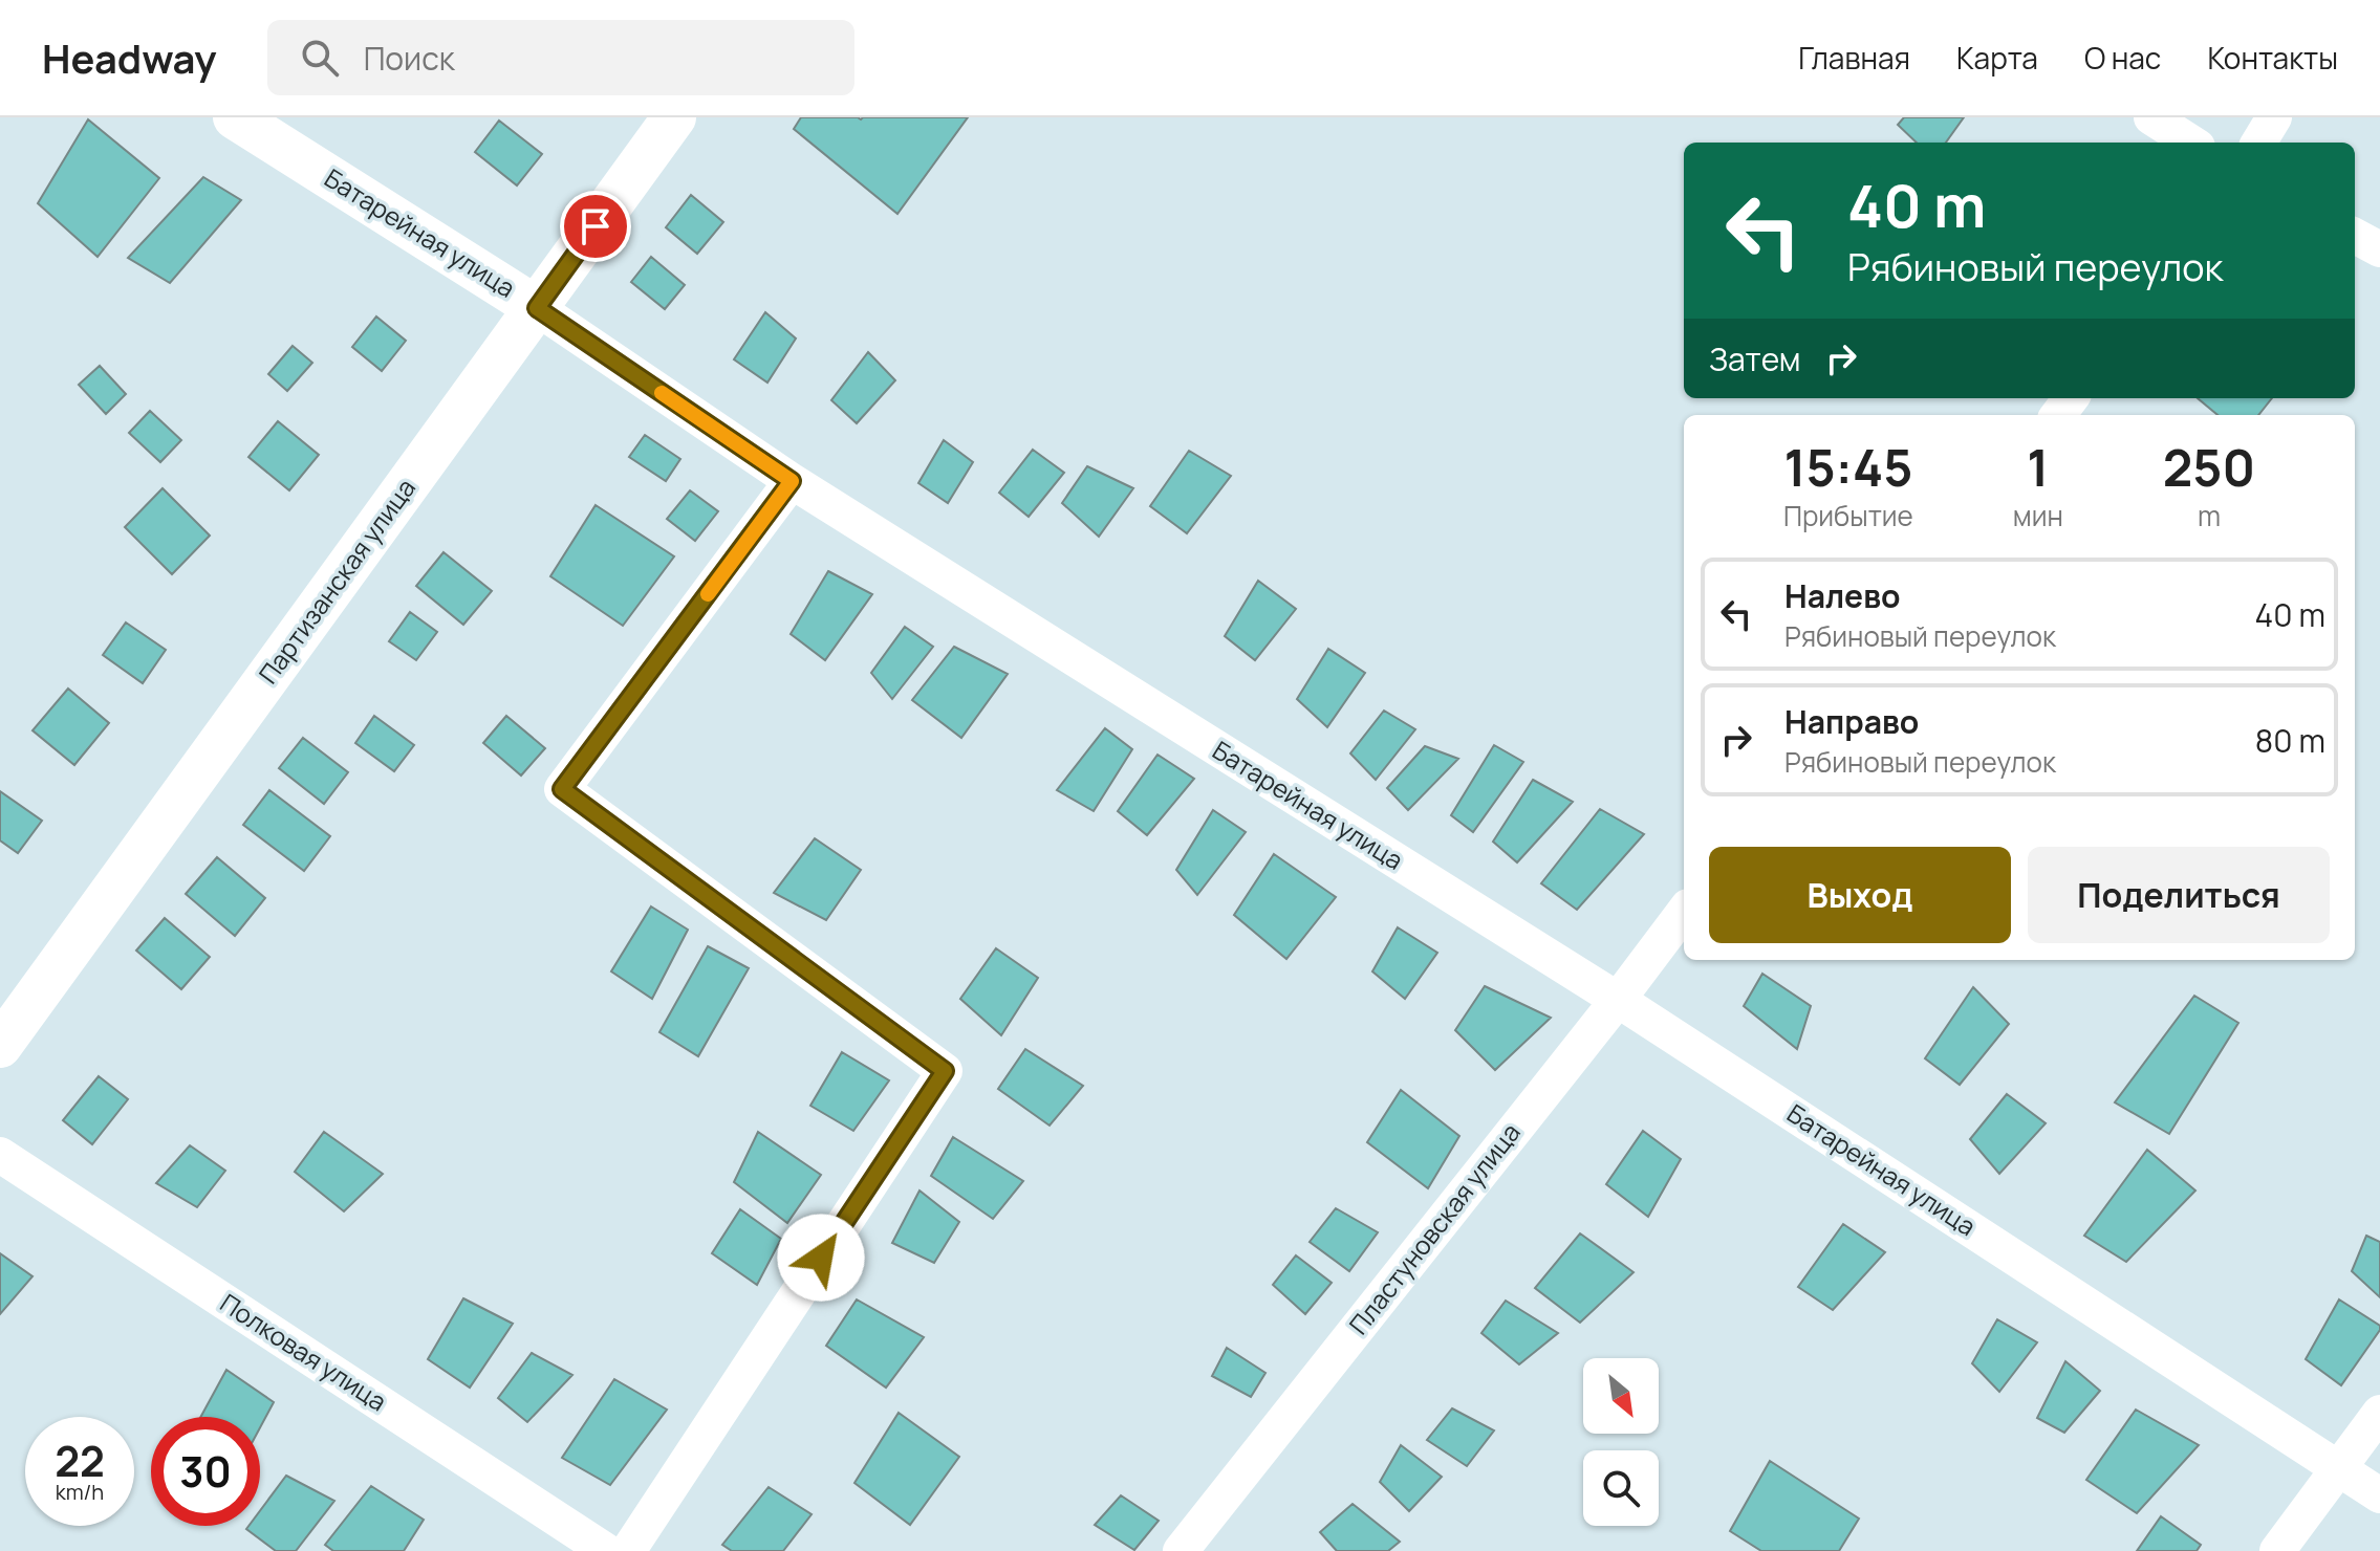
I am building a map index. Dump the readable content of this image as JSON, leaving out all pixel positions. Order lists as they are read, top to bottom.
{
  "streets": {
    "street": [
      "Батарейная улица",
      "Партизанская улица",
      "Пластуновская улица",
      "Полковая улица"
    ]
  },
  "crossings": [
    ["Батарейная улица", "Партизанская улица"],
    ["Батарейная улица", "Пластуновская улица"]
  ],
  "north": "bottom right",
  "page": {
    "header": "Headway",
    "search": "Поиск",
    "nav": [
      "Главная",
      "Карта",
      "О нас",
      "Контакты"
    ],
    "turn": ["40 m", "Рябиновый переулок"],
    "then": "Затем",
    "eta": [
      "15:45",
      "Прибытие",
      "1",
      "мин",
      "250",
      "m"
    ],
    "list": [
      {
        "name": "Налево",
        "note": "Рябиновый переулок",
        "value": "40 m"
      },
      {
        "name": "Направо",
        "note": "Рябиновый переулок",
        "value": "80 m"
      }
    ],
    "buttons": ["Выход", "Поделиться"],
    "speed": "22 km/h",
    "limit": "30"
  }
}
